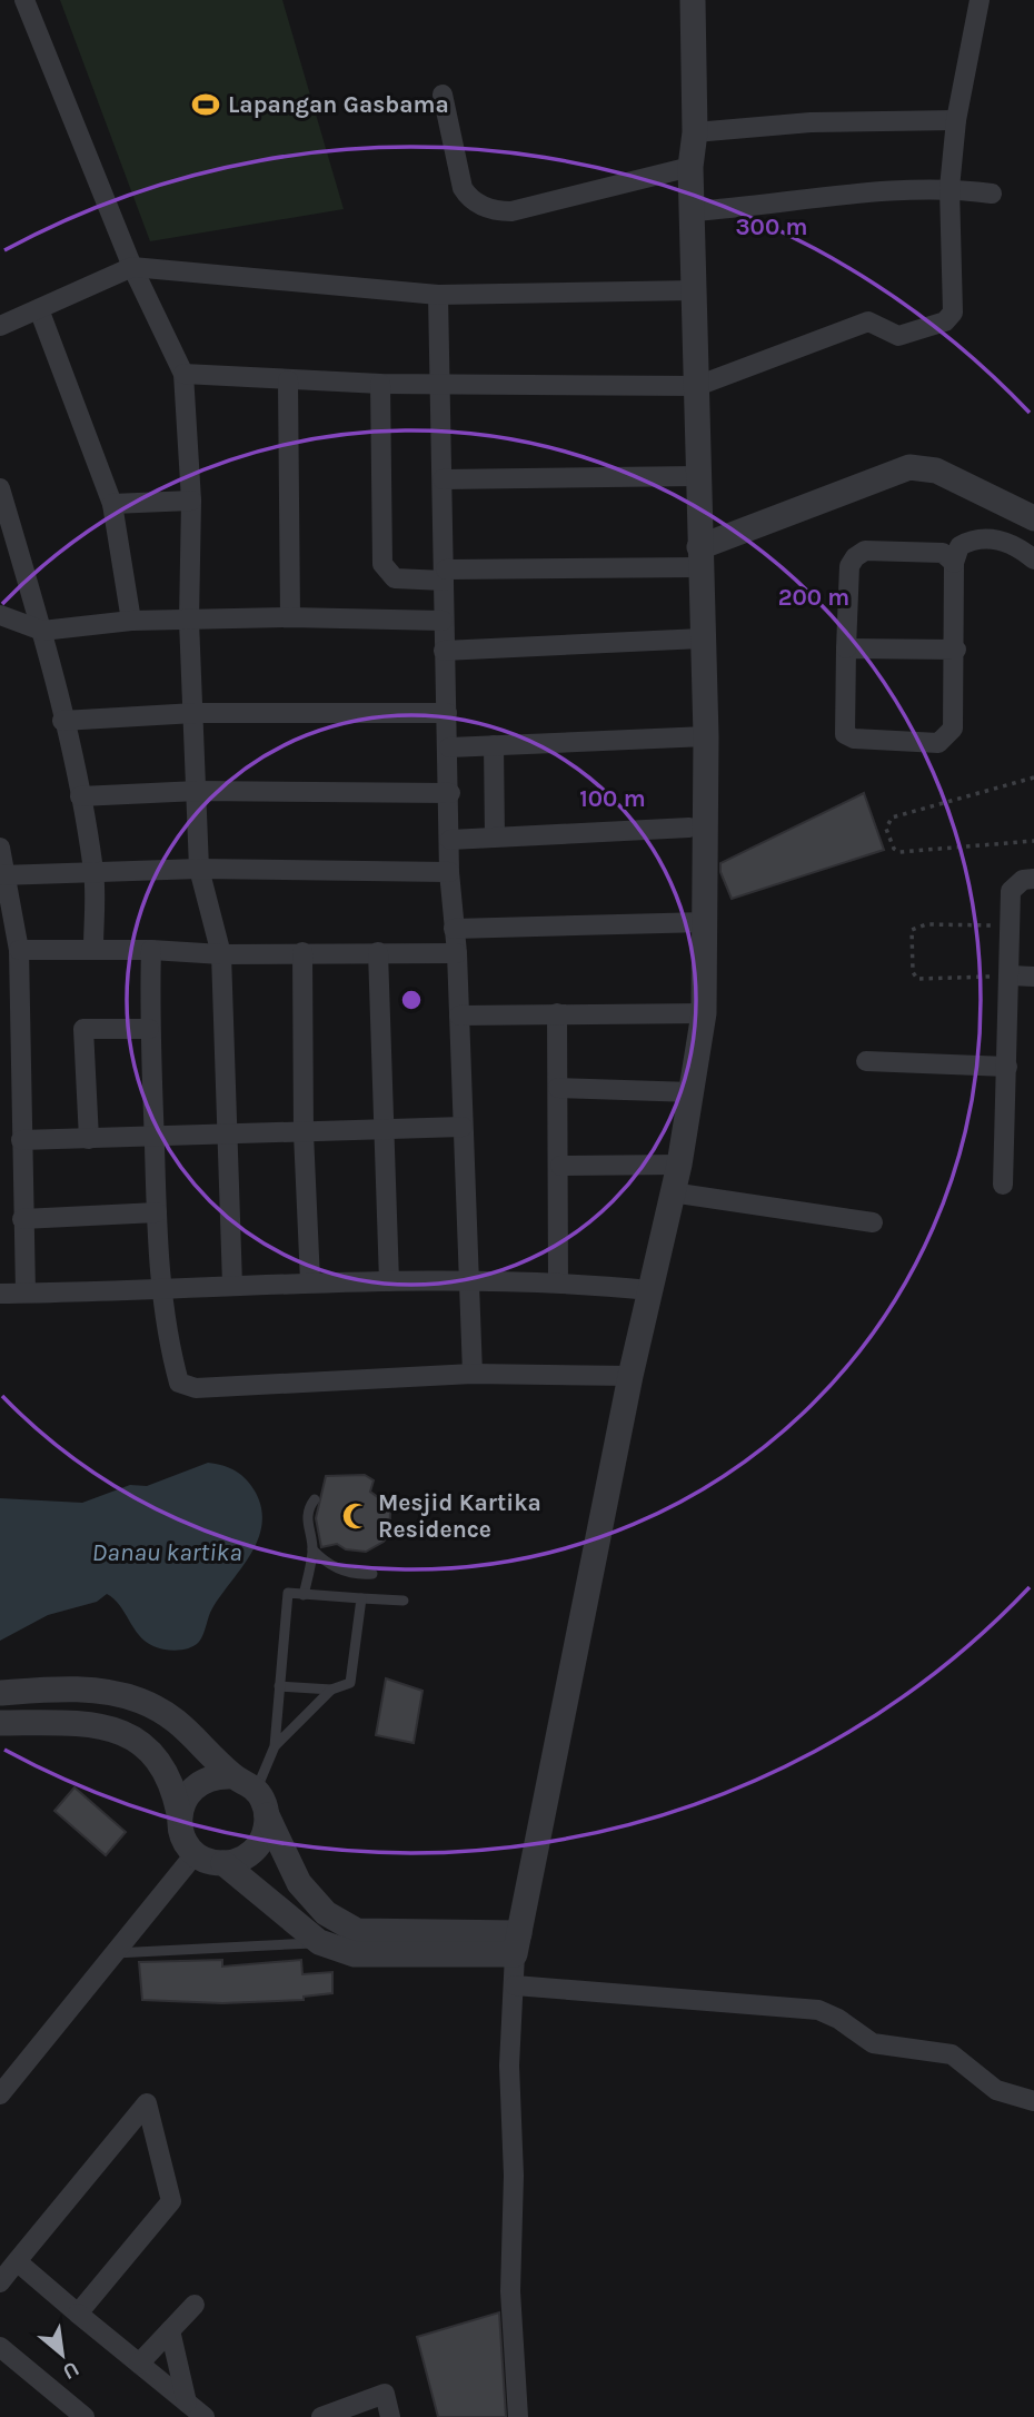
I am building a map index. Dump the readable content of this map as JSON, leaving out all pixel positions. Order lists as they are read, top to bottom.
{
  "water": ["Danau kartika"],
  "places": {
    "sports": ["Lapangan Gasbama"],
    "mosque": ["Mesjid Kartika Residence"]
  },
  "north": "bottom right",
  "rings": ["300 m", "200 m", "100 m"]
}
